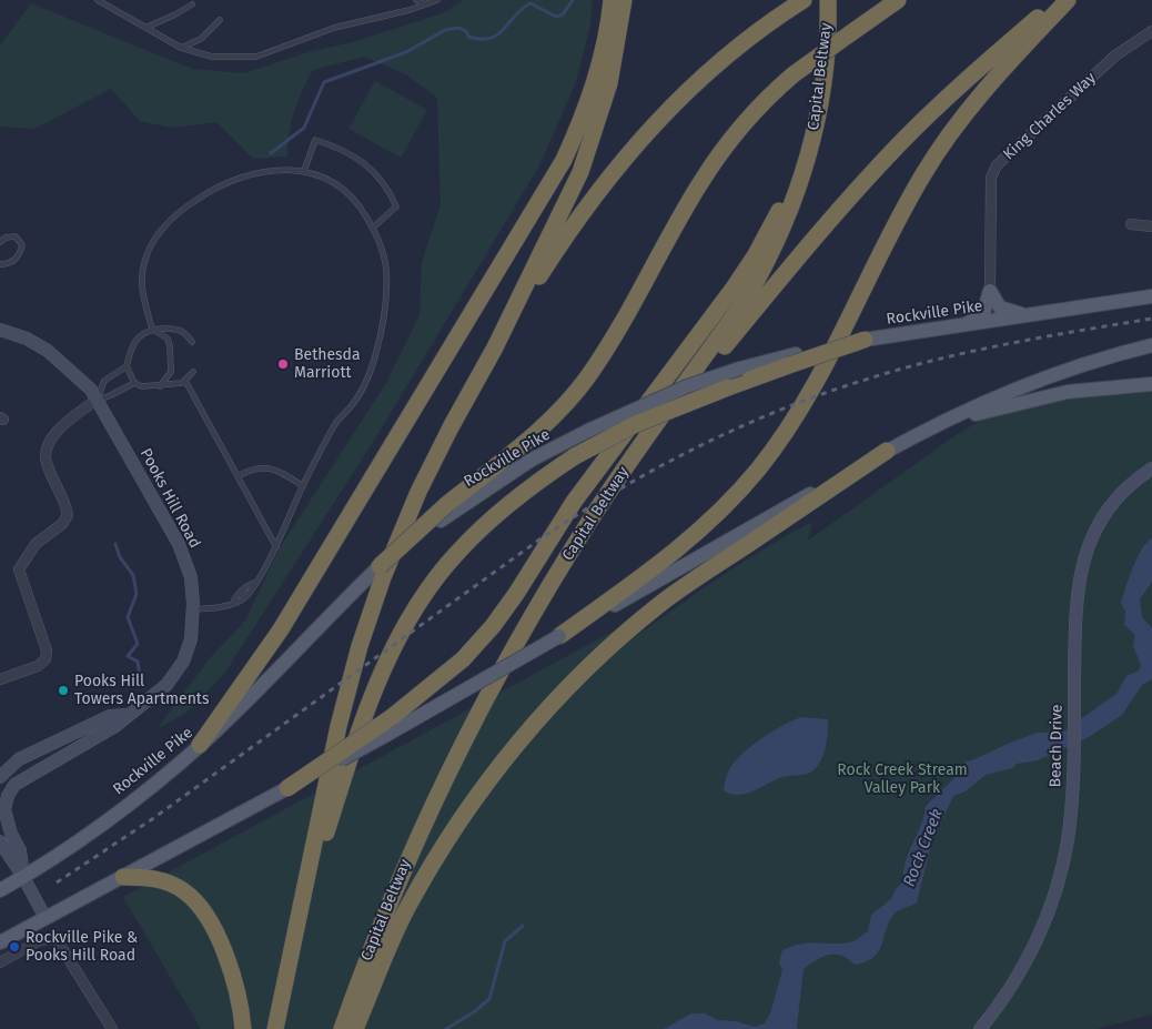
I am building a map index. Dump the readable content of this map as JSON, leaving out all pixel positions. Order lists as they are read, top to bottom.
{
  "streets": {
    "highway": ["Capital Beltway"],
    "main road": ["Rockville Pike"],
    "street": ["King Charles Way", "Pooks Hill Road", "Beach Drive"]
  },
  "crossings": [
    ["Rockville Pike", "Pooks Hill Road"]
  ],
  "water": ["Rock Creek"],
  "parks": ["Rock Creek Stream Valley Park"],
  "places": ["Bethesda Marriott", "Pooks Hill Towers Apartments", "Rockville Pike & Pooks Hill Road"]
}
